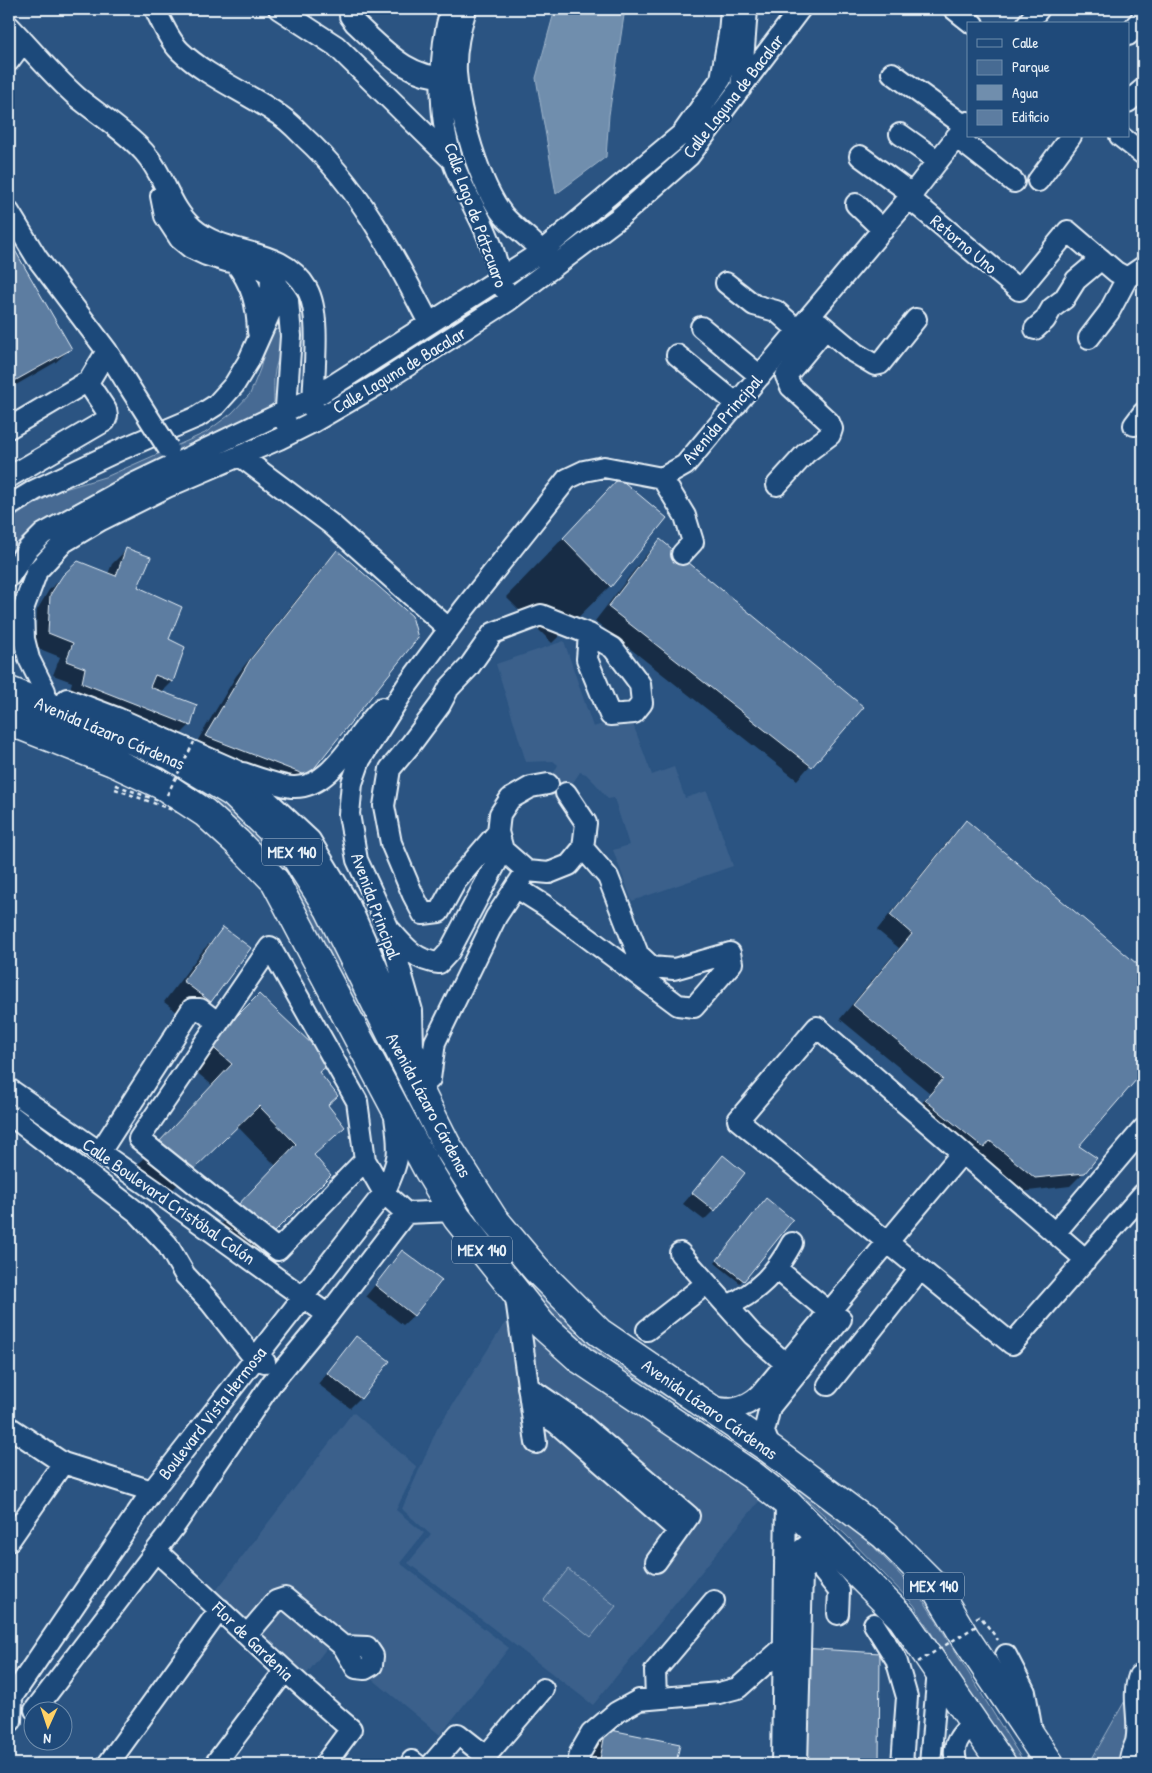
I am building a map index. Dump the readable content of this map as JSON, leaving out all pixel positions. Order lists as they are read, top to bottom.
{
  "streets": {
    "highway": ["Avenida Lázaro Cárdenas", "MEX 140"],
    "street": [
      "Calle Laguna de Bacalar",
      "Calle Lago de Pátzcuaro",
      "Retorno Uno",
      "Avenida Principal",
      "Calle Boulevard Cristóbal Colón",
      "Boulevard Vista Hermosa",
      "Flor de Gardenia"
    ]
  },
  "crossings": [
    ["Calle Laguna de Bacalar", "Calle Lago de Pátzcuaro"],
    ["Calle Laguna de Bacalar", "Avenida Lázaro Cárdenas"],
    ["Retorno Uno", "Avenida Principal"],
    ["Avenida Principal", "Avenida Lázaro Cárdenas"],
    ["Avenida Lázaro Cárdenas", "Boulevard Vista Hermosa"],
    ["Calle Boulevard Cristóbal Colón", "Boulevard Vista Hermosa"],
    ["Boulevard Vista Hermosa", "Flor de Gardenia"]
  ],
  "legend": [
    "Calle",
    "Parque",
    "Agua",
    "Edificio"
  ],
  "north": "bottom"
}
